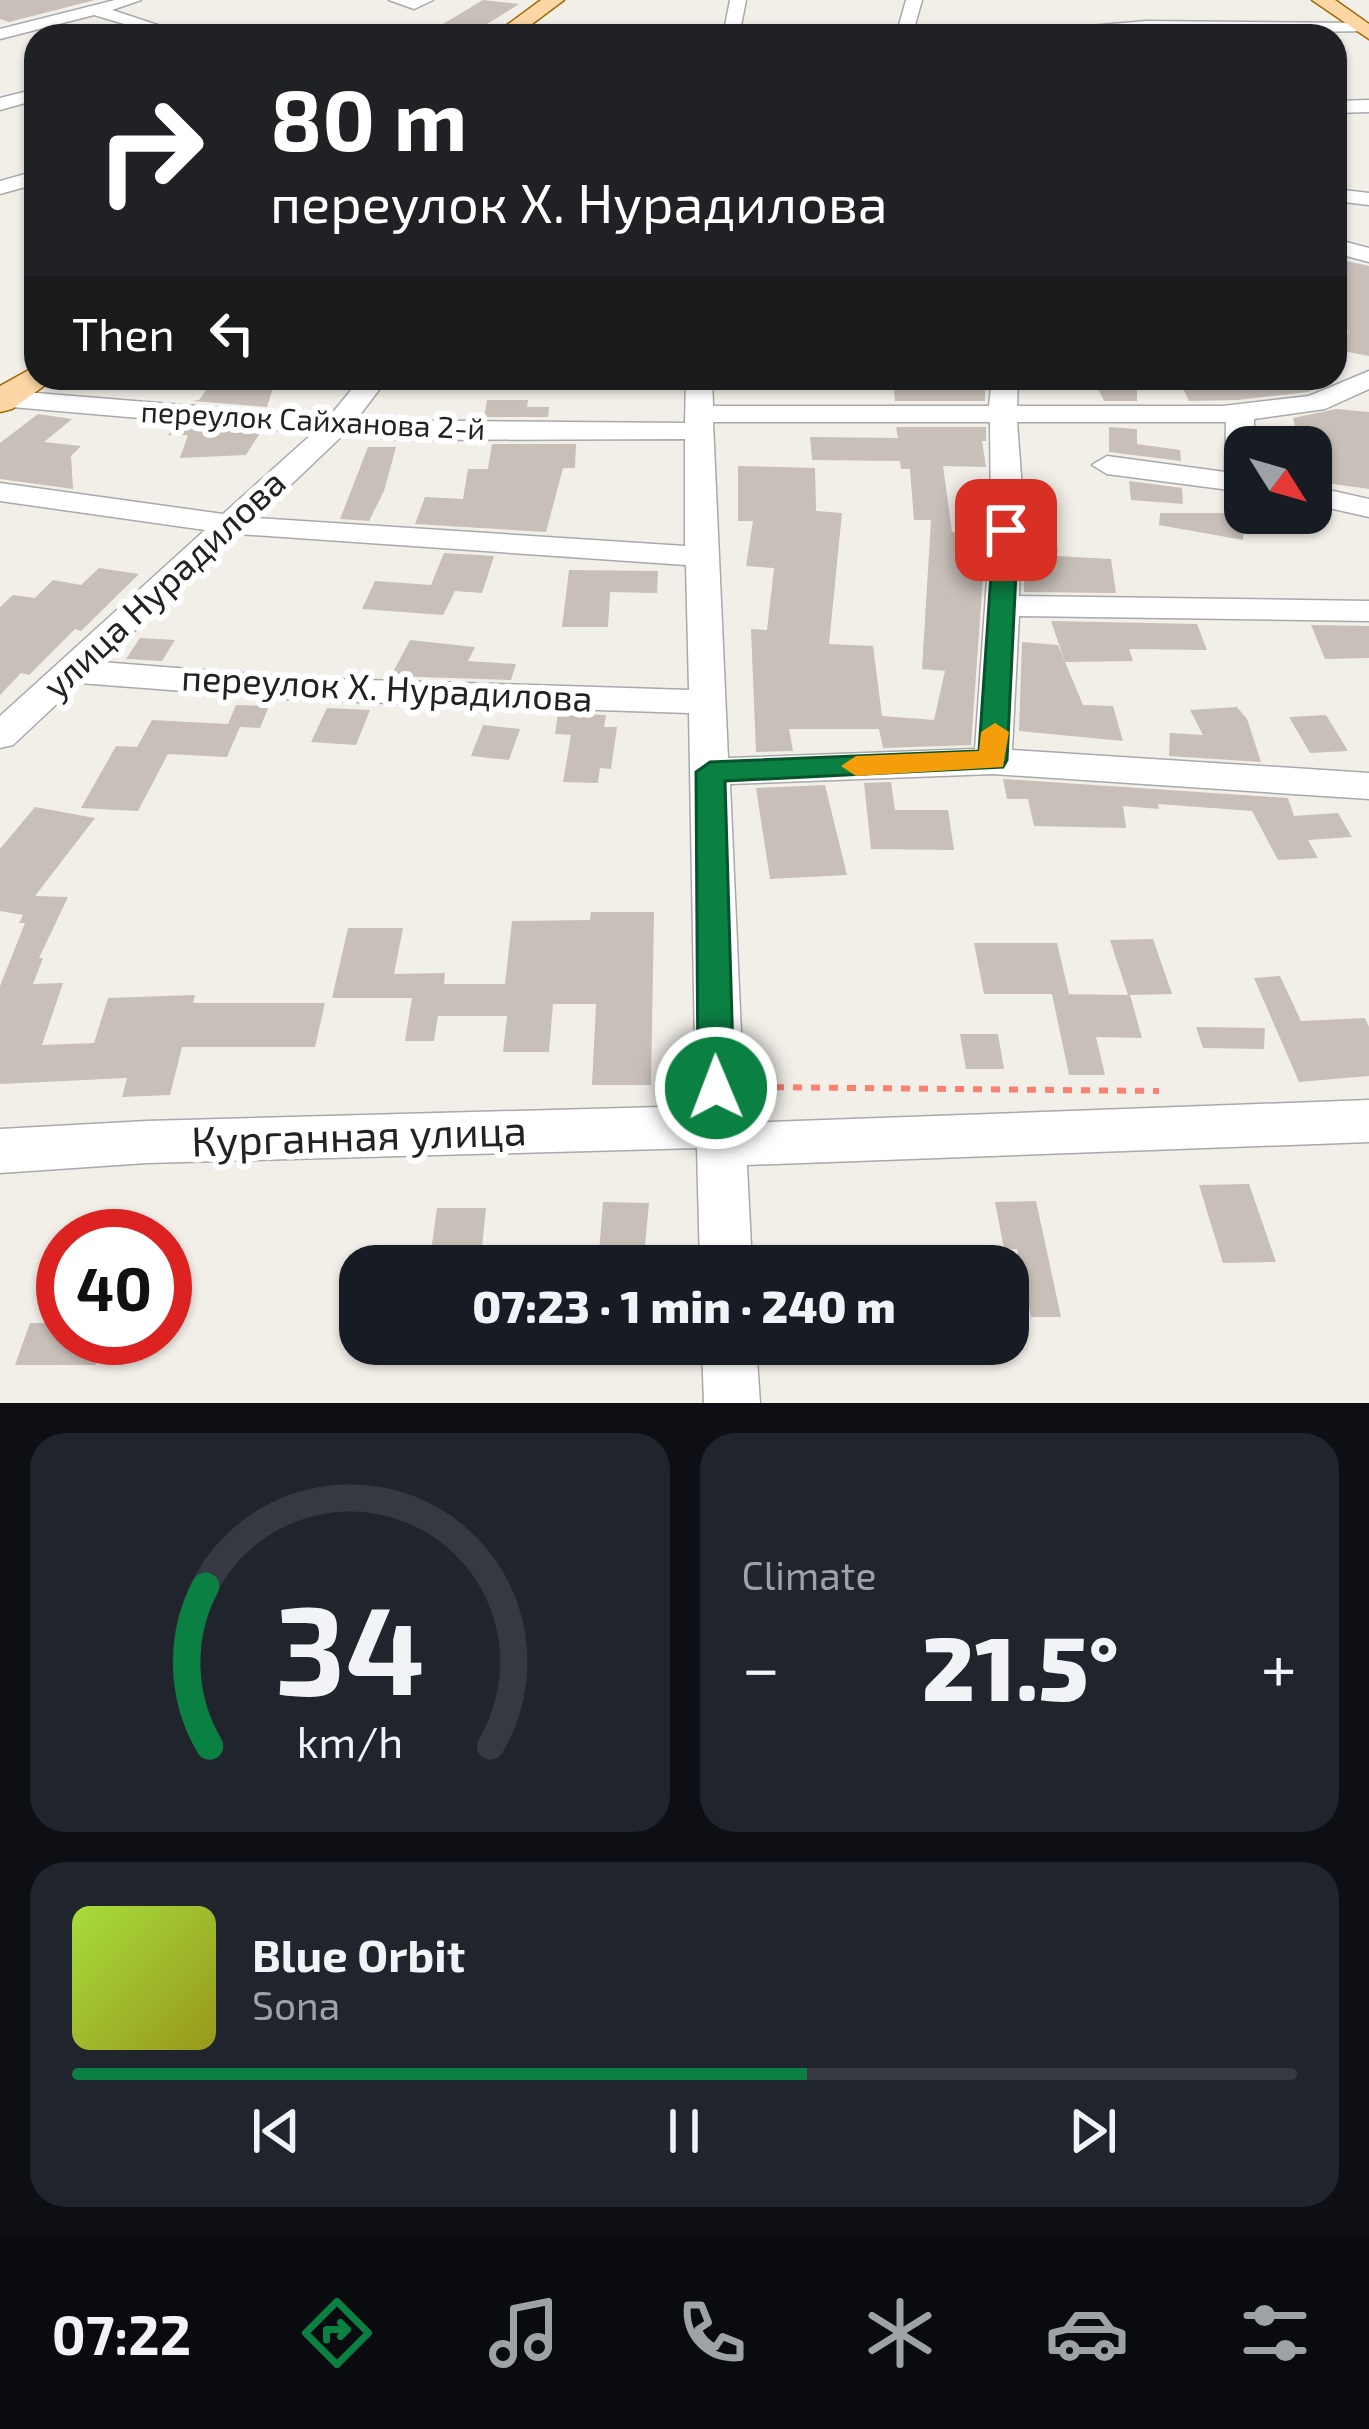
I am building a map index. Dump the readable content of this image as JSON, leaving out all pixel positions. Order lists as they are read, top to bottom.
{
  "streets": {
    "street": [
      "переулок Сайханова 2-й",
      "улица Нурадилова",
      "переулок Х. Нурадилова",
      "Курганная улица"
    ]
  },
  "crossings": [
    ["переулок Сайханова 2-й", "улица Нурадилова"],
    ["улица Нурадилова", "переулок Х. Нурадилова"]
  ],
  "north": "bottom right",
  "page": {
    "turn": ["80 m", "переулок Х. Нурадилова"],
    "then": "Then",
    "limit": "40",
    "trip": "07:23 · 1 min · 240 m",
    "tile": "Climate",
    "heat": ["−", "21.5°", "+"],
    "song": ["Blue Orbit", "Sona"],
    "tabs": "07:22",
    "gauge": ["34", "km/h"]
  }
}
